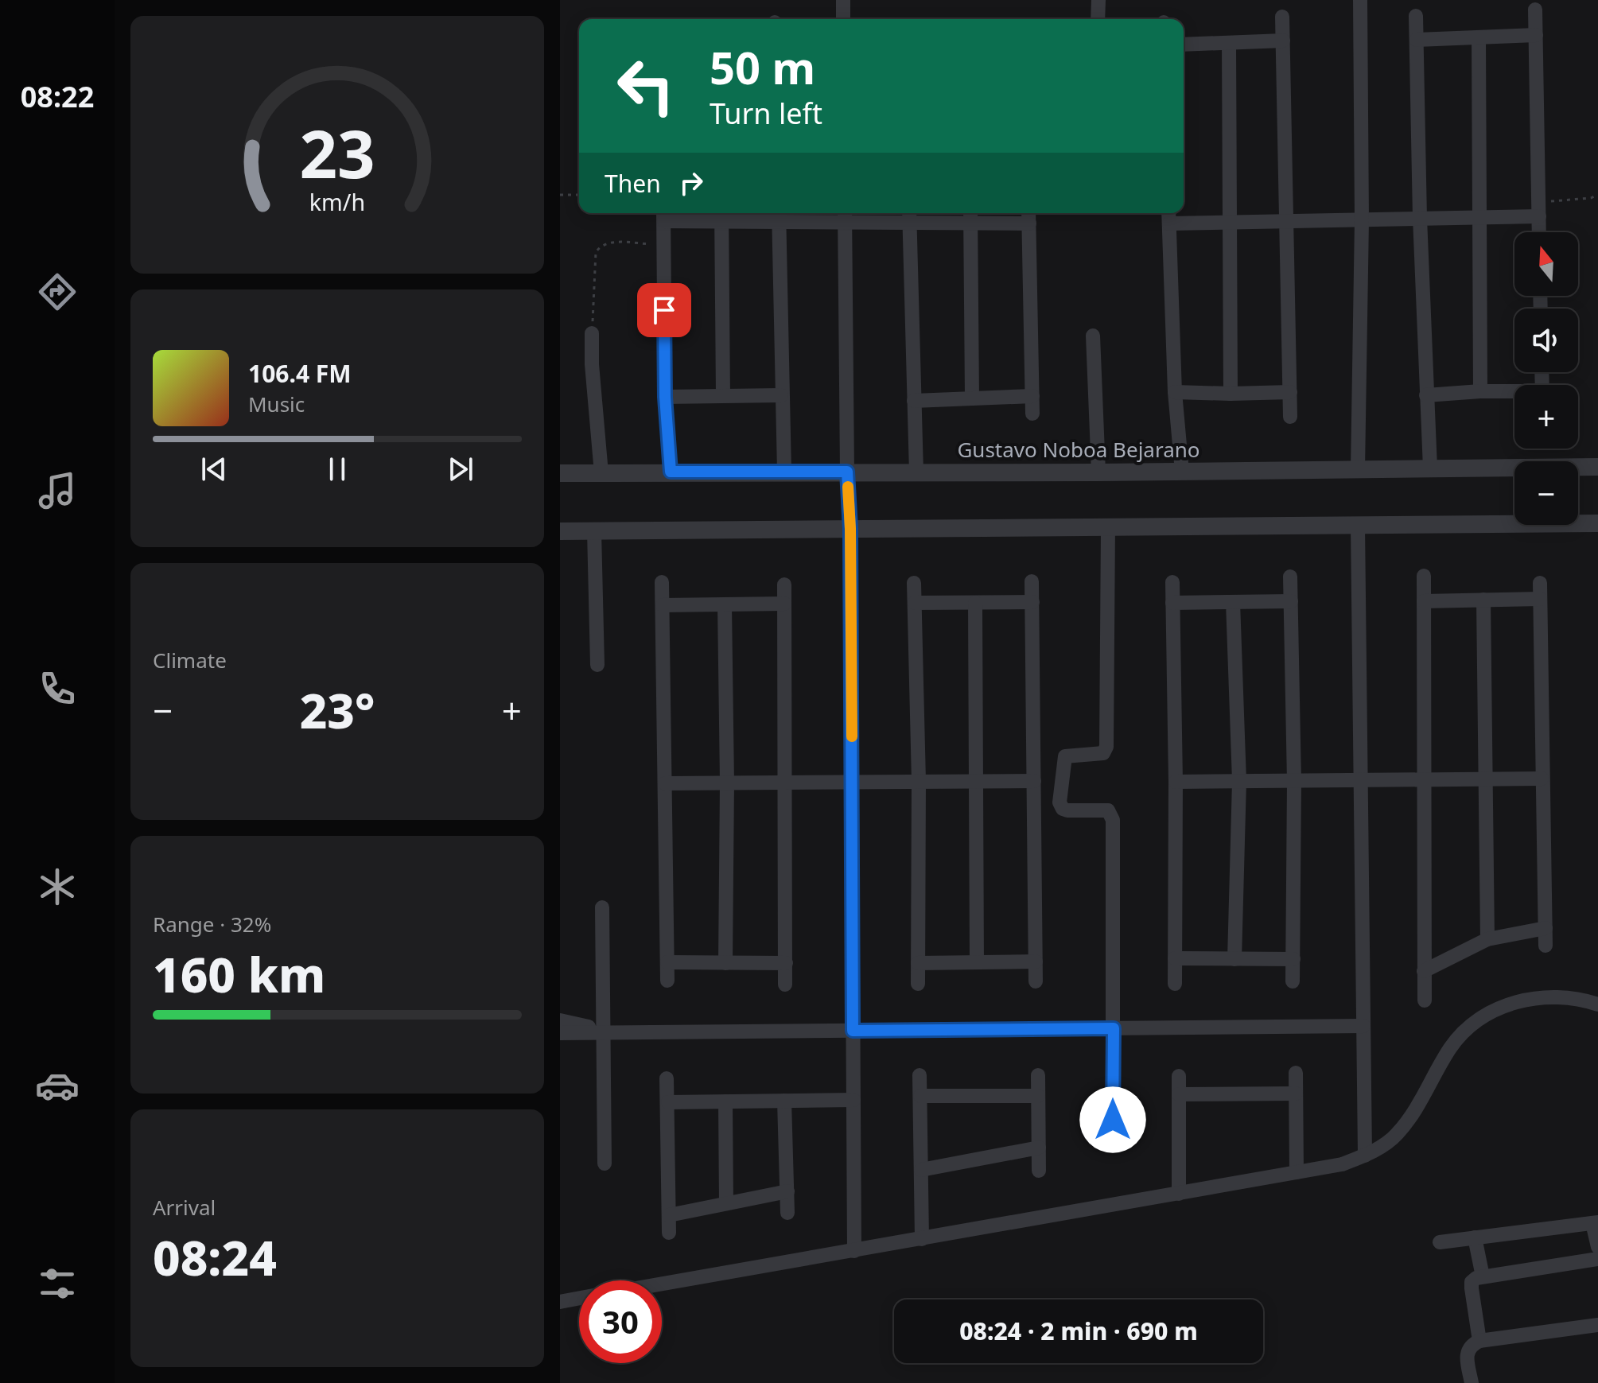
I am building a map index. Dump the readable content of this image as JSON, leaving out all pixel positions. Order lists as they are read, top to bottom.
{
  "streets": {
    "street": ["Gustavo Noboa Bejarano"]
  },
  "north": "top",
  "page": {
    "tabs": "08:22",
    "turn": ["50 m", "Turn left"],
    "then": "Then",
    "map_buttons": ["+", "−"],
    "song": ["106.4 FM", "Music"],
    "tile": [
      "Climate",
      ["Range · 32%", "160 km"],
      ["Arrival", "08:24"]
    ],
    "heat": ["−", "23°", "+"],
    "limit": "30",
    "trip": "08:24 · 2 min · 690 m",
    "gauge": ["23", "km/h"]
  }
}
